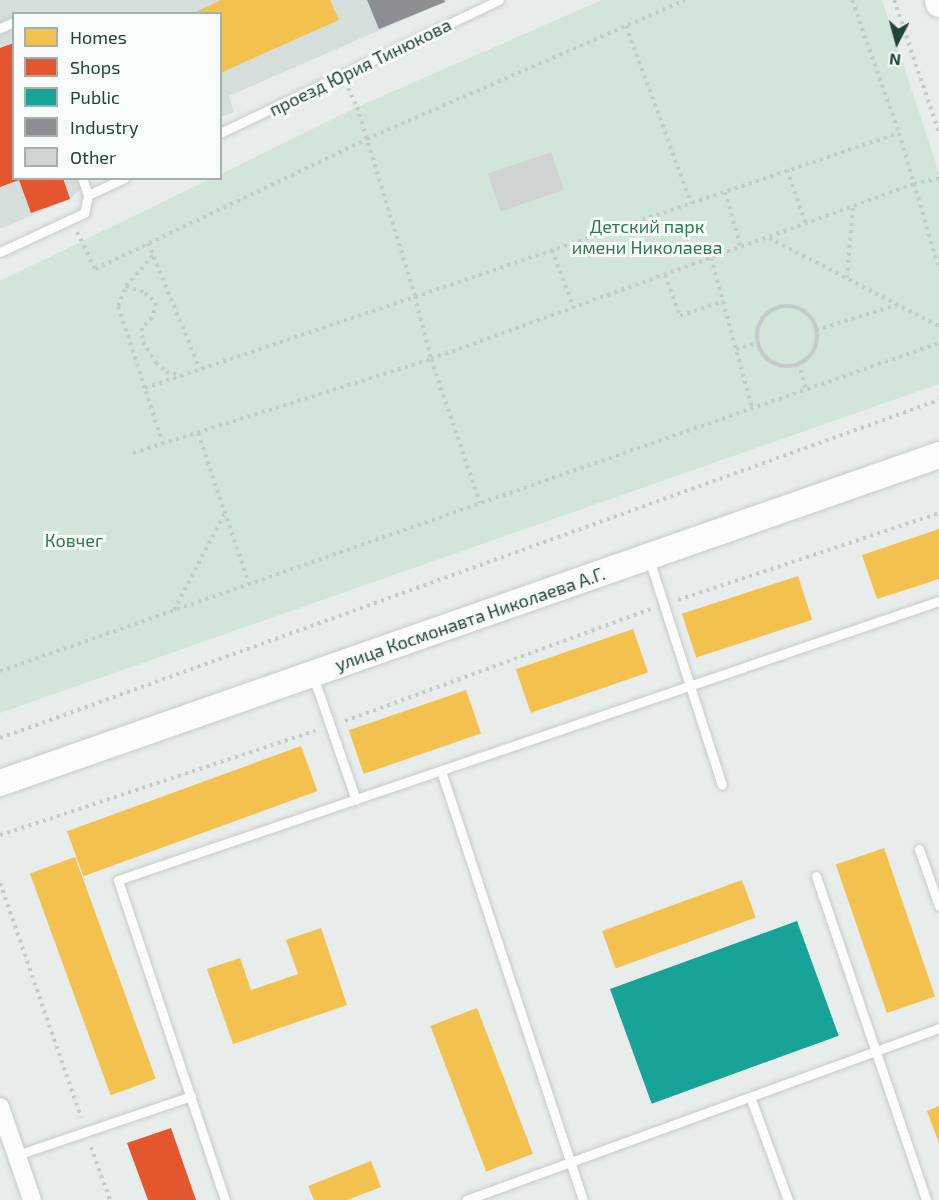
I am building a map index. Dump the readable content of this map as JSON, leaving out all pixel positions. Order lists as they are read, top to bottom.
{
  "streets": {
    "street": ["улица Космонавта Николаева А.Г."],
    "lane": ["проезд Юрия Тинюкова"]
  },
  "parks": ["Детский парк имени Николаева", "Ковчег"],
  "legend": [
    "Homes",
    "Shops",
    "Public",
    "Industry",
    "Other"
  ],
  "north": "bottom"
}
